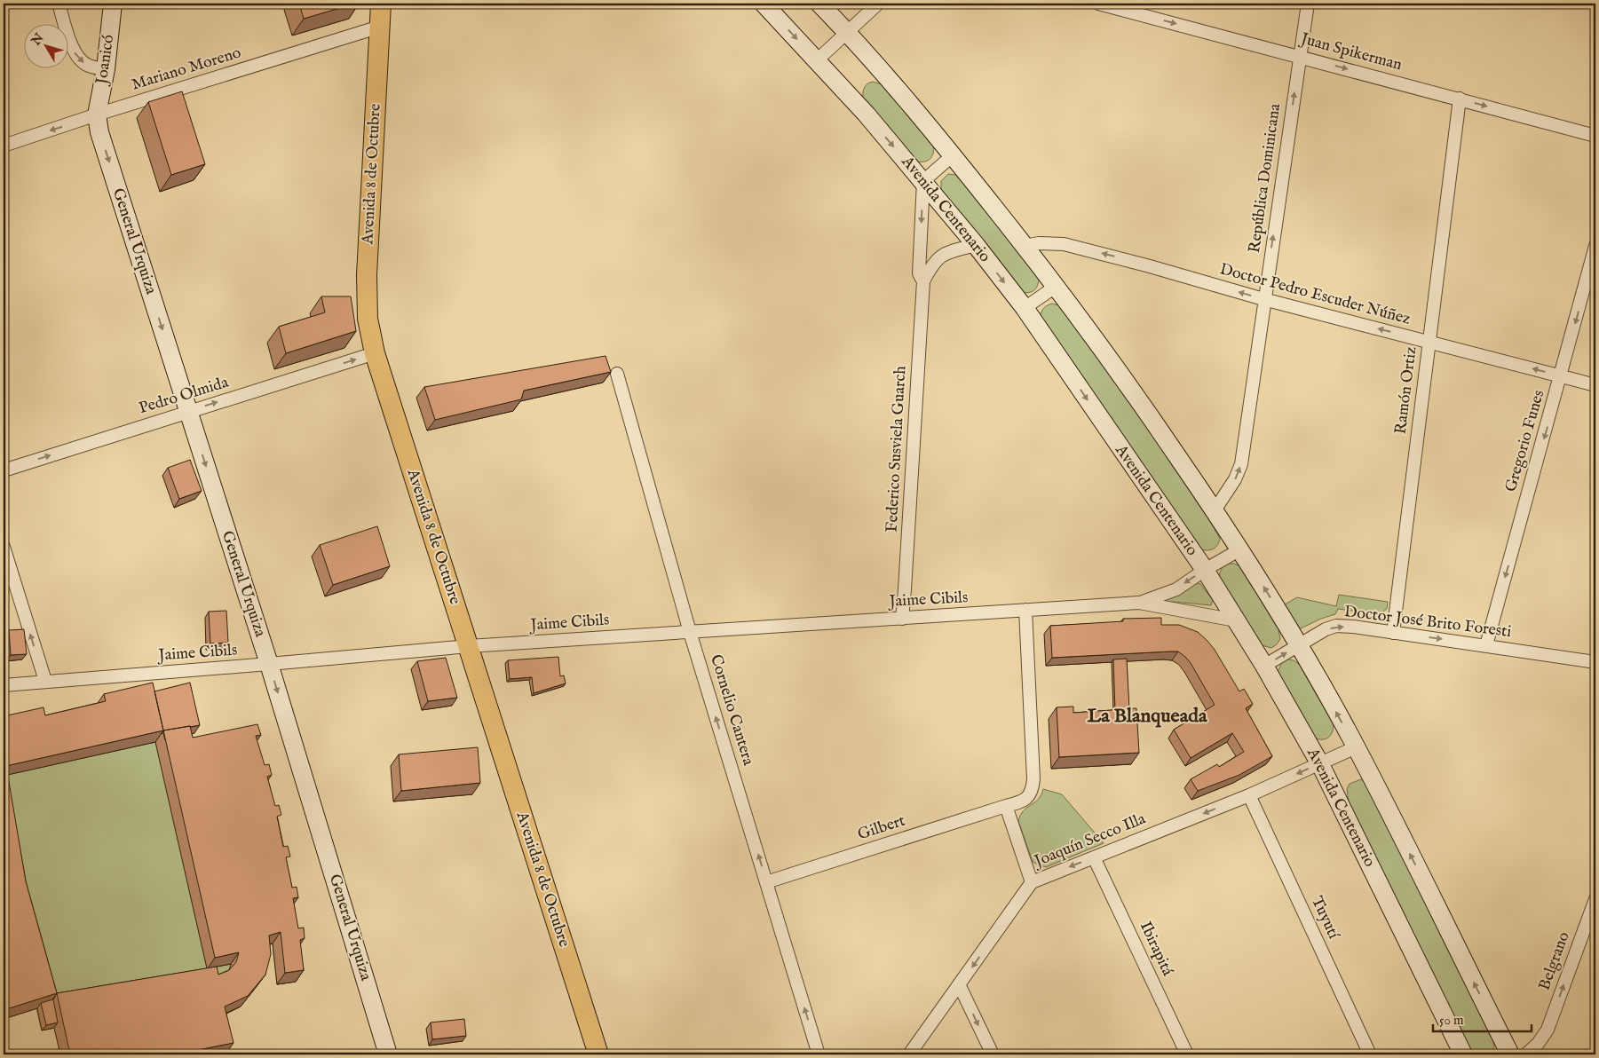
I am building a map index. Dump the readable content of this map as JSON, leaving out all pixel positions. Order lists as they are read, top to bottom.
{
  "streets": {
    "main road": ["Avenida 8 de Octubre"],
    "street": [
      "Juan Spikerman",
      "Joanicó",
      "Mariano Moreno",
      "República Dominicana",
      "Avenida Centenario",
      "General Urquiza",
      "Doctor Pedro Escuder Núñez",
      "Ramón Ortiz",
      "Pedro Olmida",
      "Gregorio Funes",
      "Federico Susviela Guarch",
      "Jaime Cibils",
      "Doctor José Brito Foresti",
      "Cornelio Cantera",
      "Gilbert",
      "Joaquín Secco Illa",
      "Tuyutí",
      "Ibirapitá",
      "Belgrano"
    ]
  },
  "crossings": [
    ["Juan Spikerman", "República Dominicana"],
    ["Juan Spikerman", "Ramón Ortiz"],
    ["Joanicó", "Mariano Moreno"],
    ["Joanicó", "General Urquiza"],
    ["Mariano Moreno", "Avenida 8 de Octubre"],
    ["Mariano Moreno", "General Urquiza"],
    ["Avenida 8 de Octubre", "Pedro Olmida"],
    ["Avenida 8 de Octubre", "Jaime Cibils"],
    ["República Dominicana", "Doctor Pedro Escuder Núñez"],
    ["Avenida Centenario", "Federico Susviela Guarch"],
    ["Avenida Centenario", "Jaime Cibils"],
    ["Avenida Centenario", "Doctor José Brito Foresti"],
    ["Avenida Centenario", "Joaquín Secco Illa"],
    ["General Urquiza", "Pedro Olmida"],
    ["General Urquiza", "Jaime Cibils"],
    ["Doctor Pedro Escuder Núñez", "Ramón Ortiz"],
    ["Doctor Pedro Escuder Núñez", "Gregorio Funes"],
    ["Ramón Ortiz", "Doctor José Brito Foresti"],
    ["Gregorio Funes", "Doctor José Brito Foresti"],
    ["Federico Susviela Guarch", "Jaime Cibils"],
    ["Jaime Cibils", "Cornelio Cantera"],
    ["Cornelio Cantera", "Gilbert"],
    ["Joaquín Secco Illa", "Tuyutí"],
    ["Joaquín Secco Illa", "Ibirapitá"]
  ],
  "one_way": [
    "Juan Spikerman",
    "República Dominicana",
    "General Urquiza",
    "Doctor Pedro Escuder Núñez",
    "Pedro Olmida",
    "Gregorio Funes",
    "Doctor José Brito Foresti",
    "Cornelio Cantera",
    "Joaquín Secco Illa",
    "Belgrano"
  ],
  "districts": ["La Blanqueada"],
  "scale_bar": "50 m",
  "north": "top left"
}
